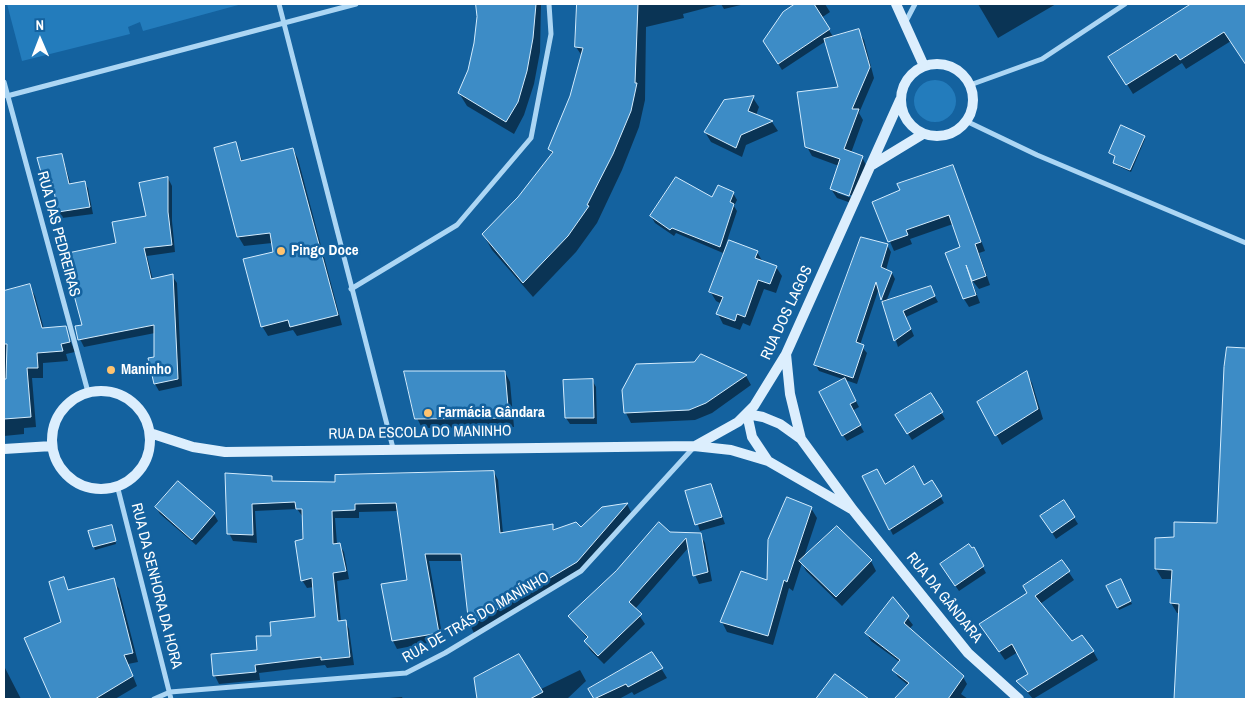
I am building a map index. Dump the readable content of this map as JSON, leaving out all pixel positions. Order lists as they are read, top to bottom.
{
  "streets": {
    "main road": ["RUA DOS LAGOS", "RUA DA ESCOLA DO MANINHO", "RUA DA GÂNDARA"],
    "street": ["RUA DAS PEDREIRAS", "RUA DA SENHORA DA HORA", "RUA DE TRÁS DO MANÍNHO"]
  },
  "crossings": [
    ["RUA DAS PEDREIRAS", "RUA DA ESCOLA DO MANINHO"],
    ["RUA DAS PEDREIRAS", "RUA DA SENHORA DA HORA"],
    ["RUA DOS LAGOS", "RUA DA ESCOLA DO MANINHO"],
    ["RUA DOS LAGOS", "RUA DA GÂNDARA"],
    ["RUA DOS LAGOS", "RUA DE TRÁS DO MANÍNHO"],
    ["RUA DA ESCOLA DO MANINHO", "RUA DA SENHORA DA HORA"],
    ["RUA DA ESCOLA DO MANINHO", "RUA DA GÂNDARA"],
    ["RUA DA ESCOLA DO MANINHO", "RUA DE TRÁS DO MANÍNHO"],
    ["RUA DA SENHORA DA HORA", "RUA DE TRÁS DO MANÍNHO"],
    ["RUA DA GÂNDARA", "RUA DE TRÁS DO MANÍNHO"]
  ],
  "places": ["Pingo Doce", "Maninho", "Farmácia Gândara"],
  "north": "top"
}
